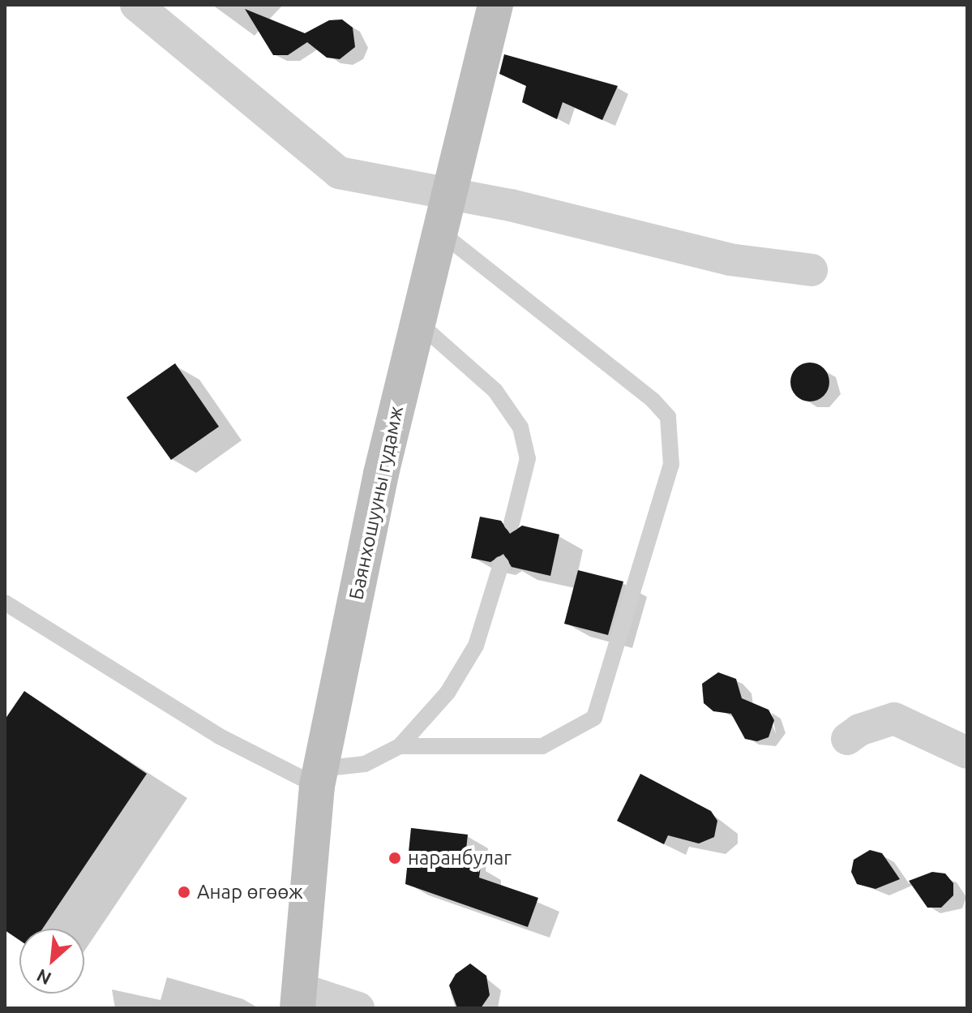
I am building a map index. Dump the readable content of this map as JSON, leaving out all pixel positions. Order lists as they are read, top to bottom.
{
  "streets": {
    "main road": ["Баянхошууны гудамж"]
  },
  "places": ["наранбулаг", "Анар өгөөж"],
  "north": "bottom left"
}
